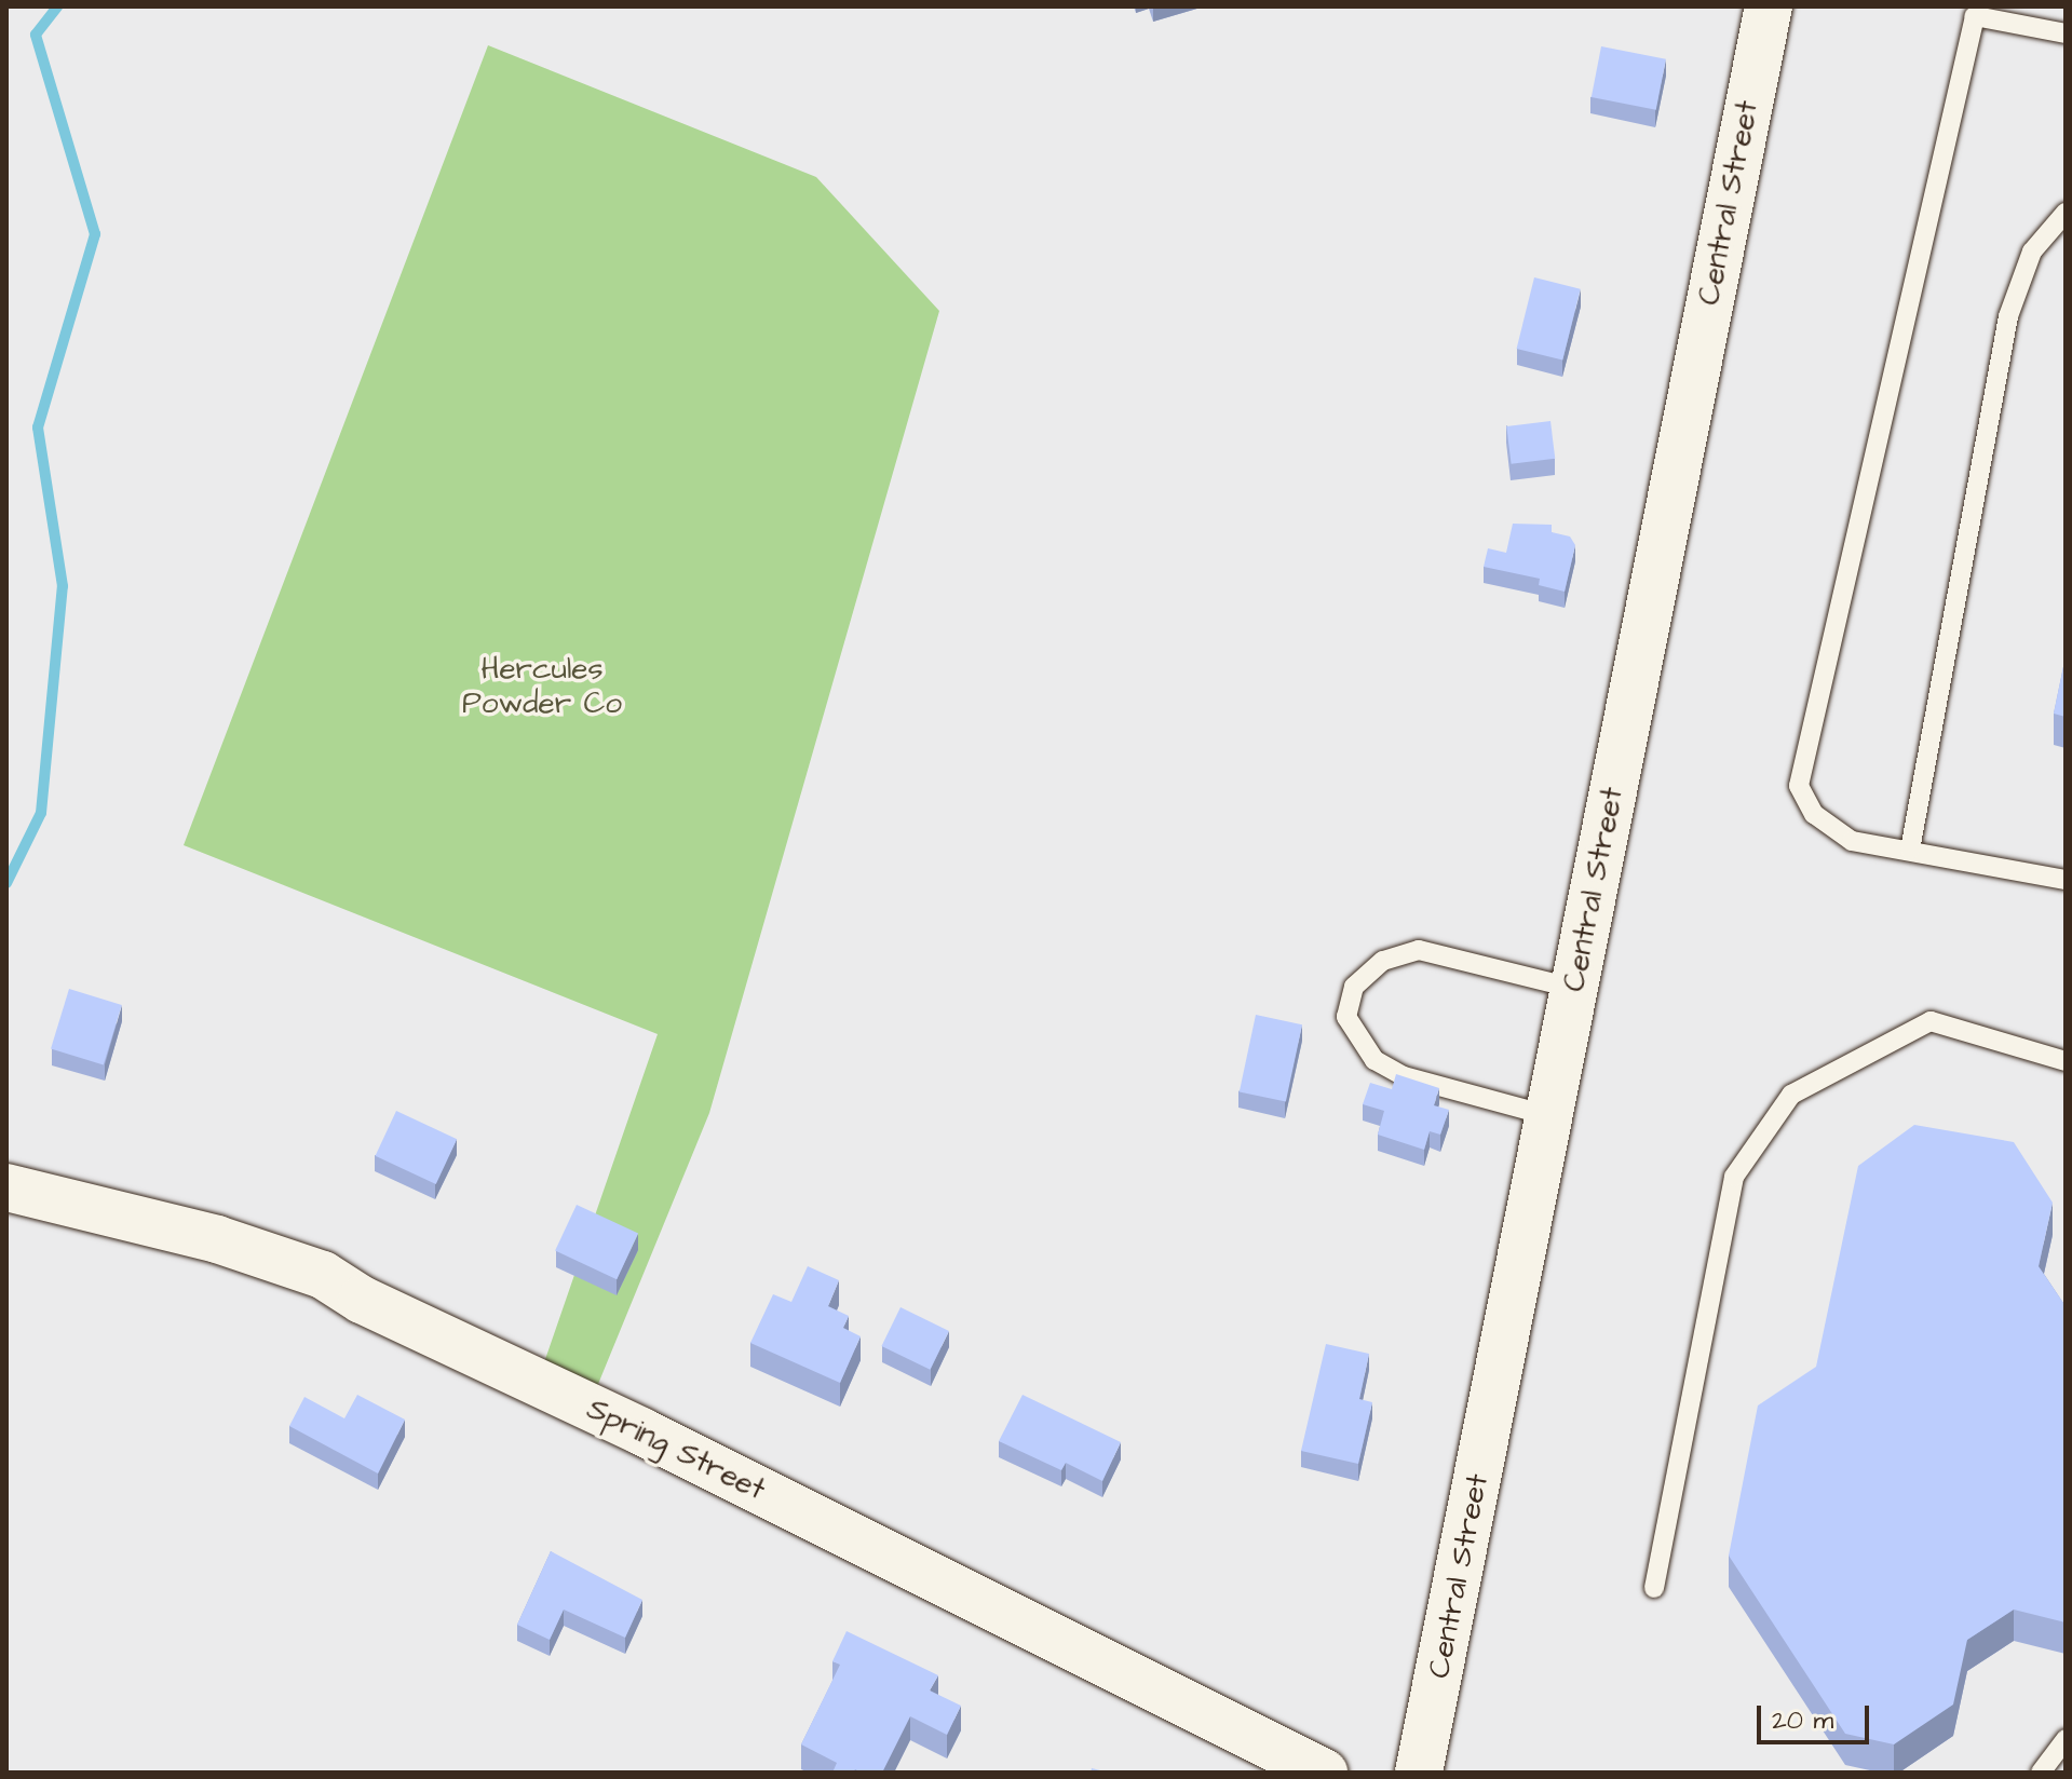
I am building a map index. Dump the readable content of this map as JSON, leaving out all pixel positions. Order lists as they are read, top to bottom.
{
  "streets": {
    "main road": ["Central Street", "Spring Street"]
  },
  "parks": ["Hercules Powder Co"],
  "scale_bar": "20 m"
}
